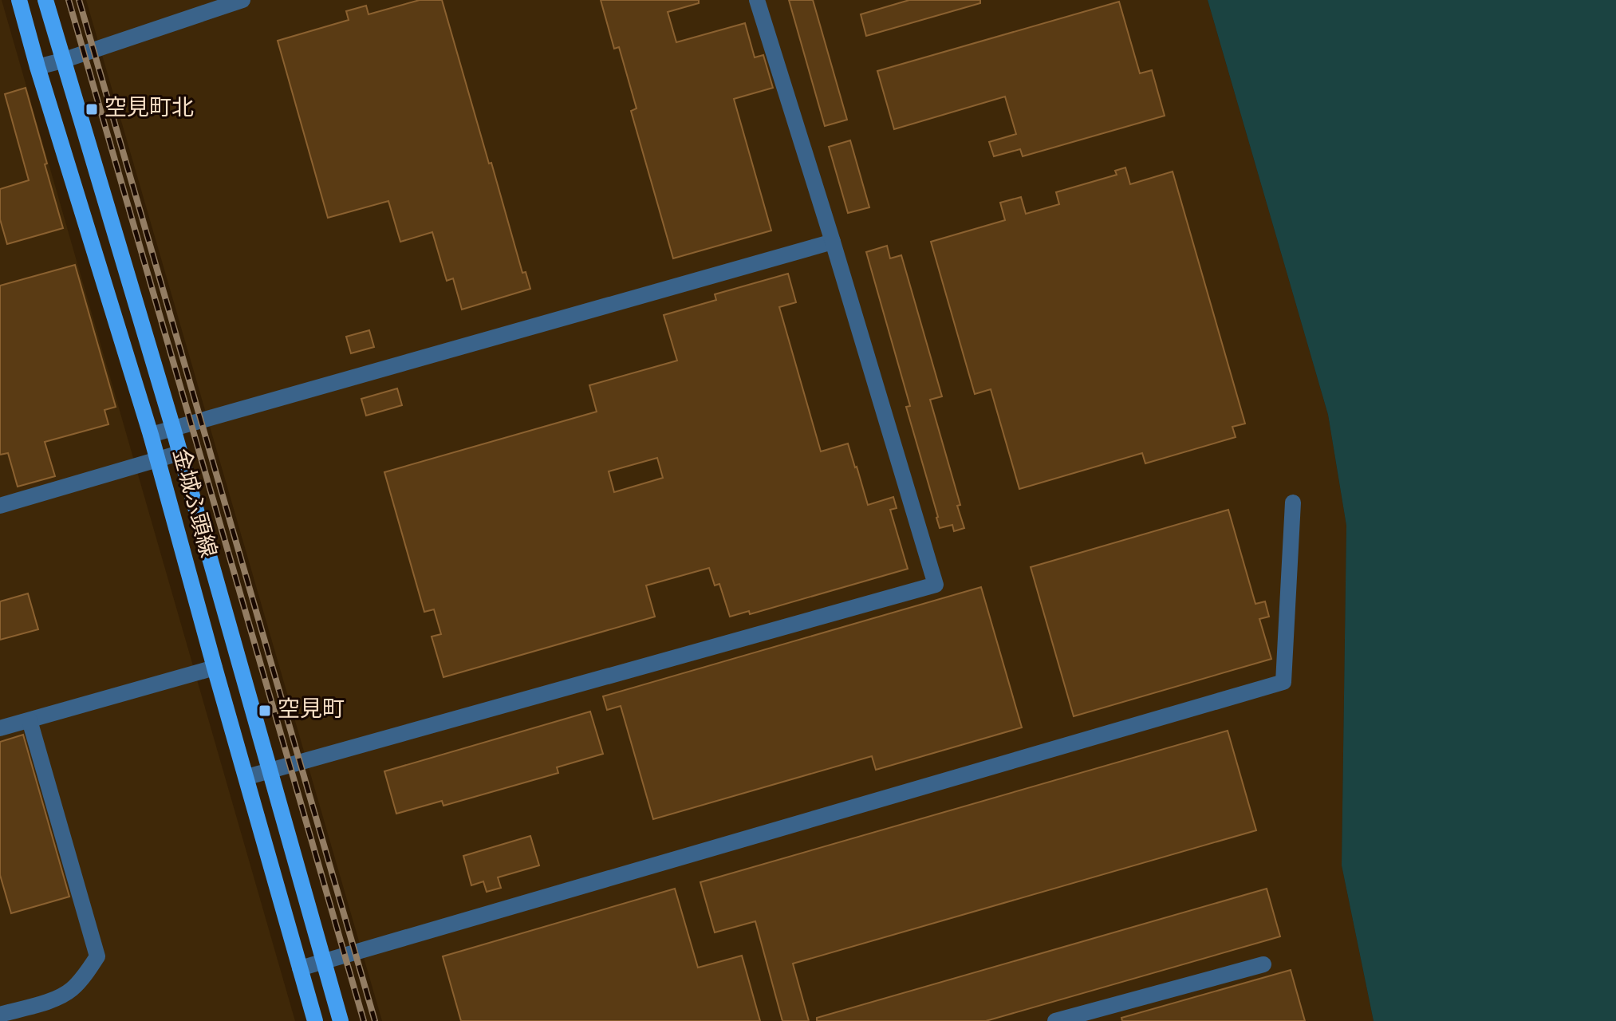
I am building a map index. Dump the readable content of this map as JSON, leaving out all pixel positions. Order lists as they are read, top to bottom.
{
  "streets": {
    "main road": ["金城ふ頭線"]
  },
  "places": {
    "transit": ["空見町北", "空見町"]
  }
}
